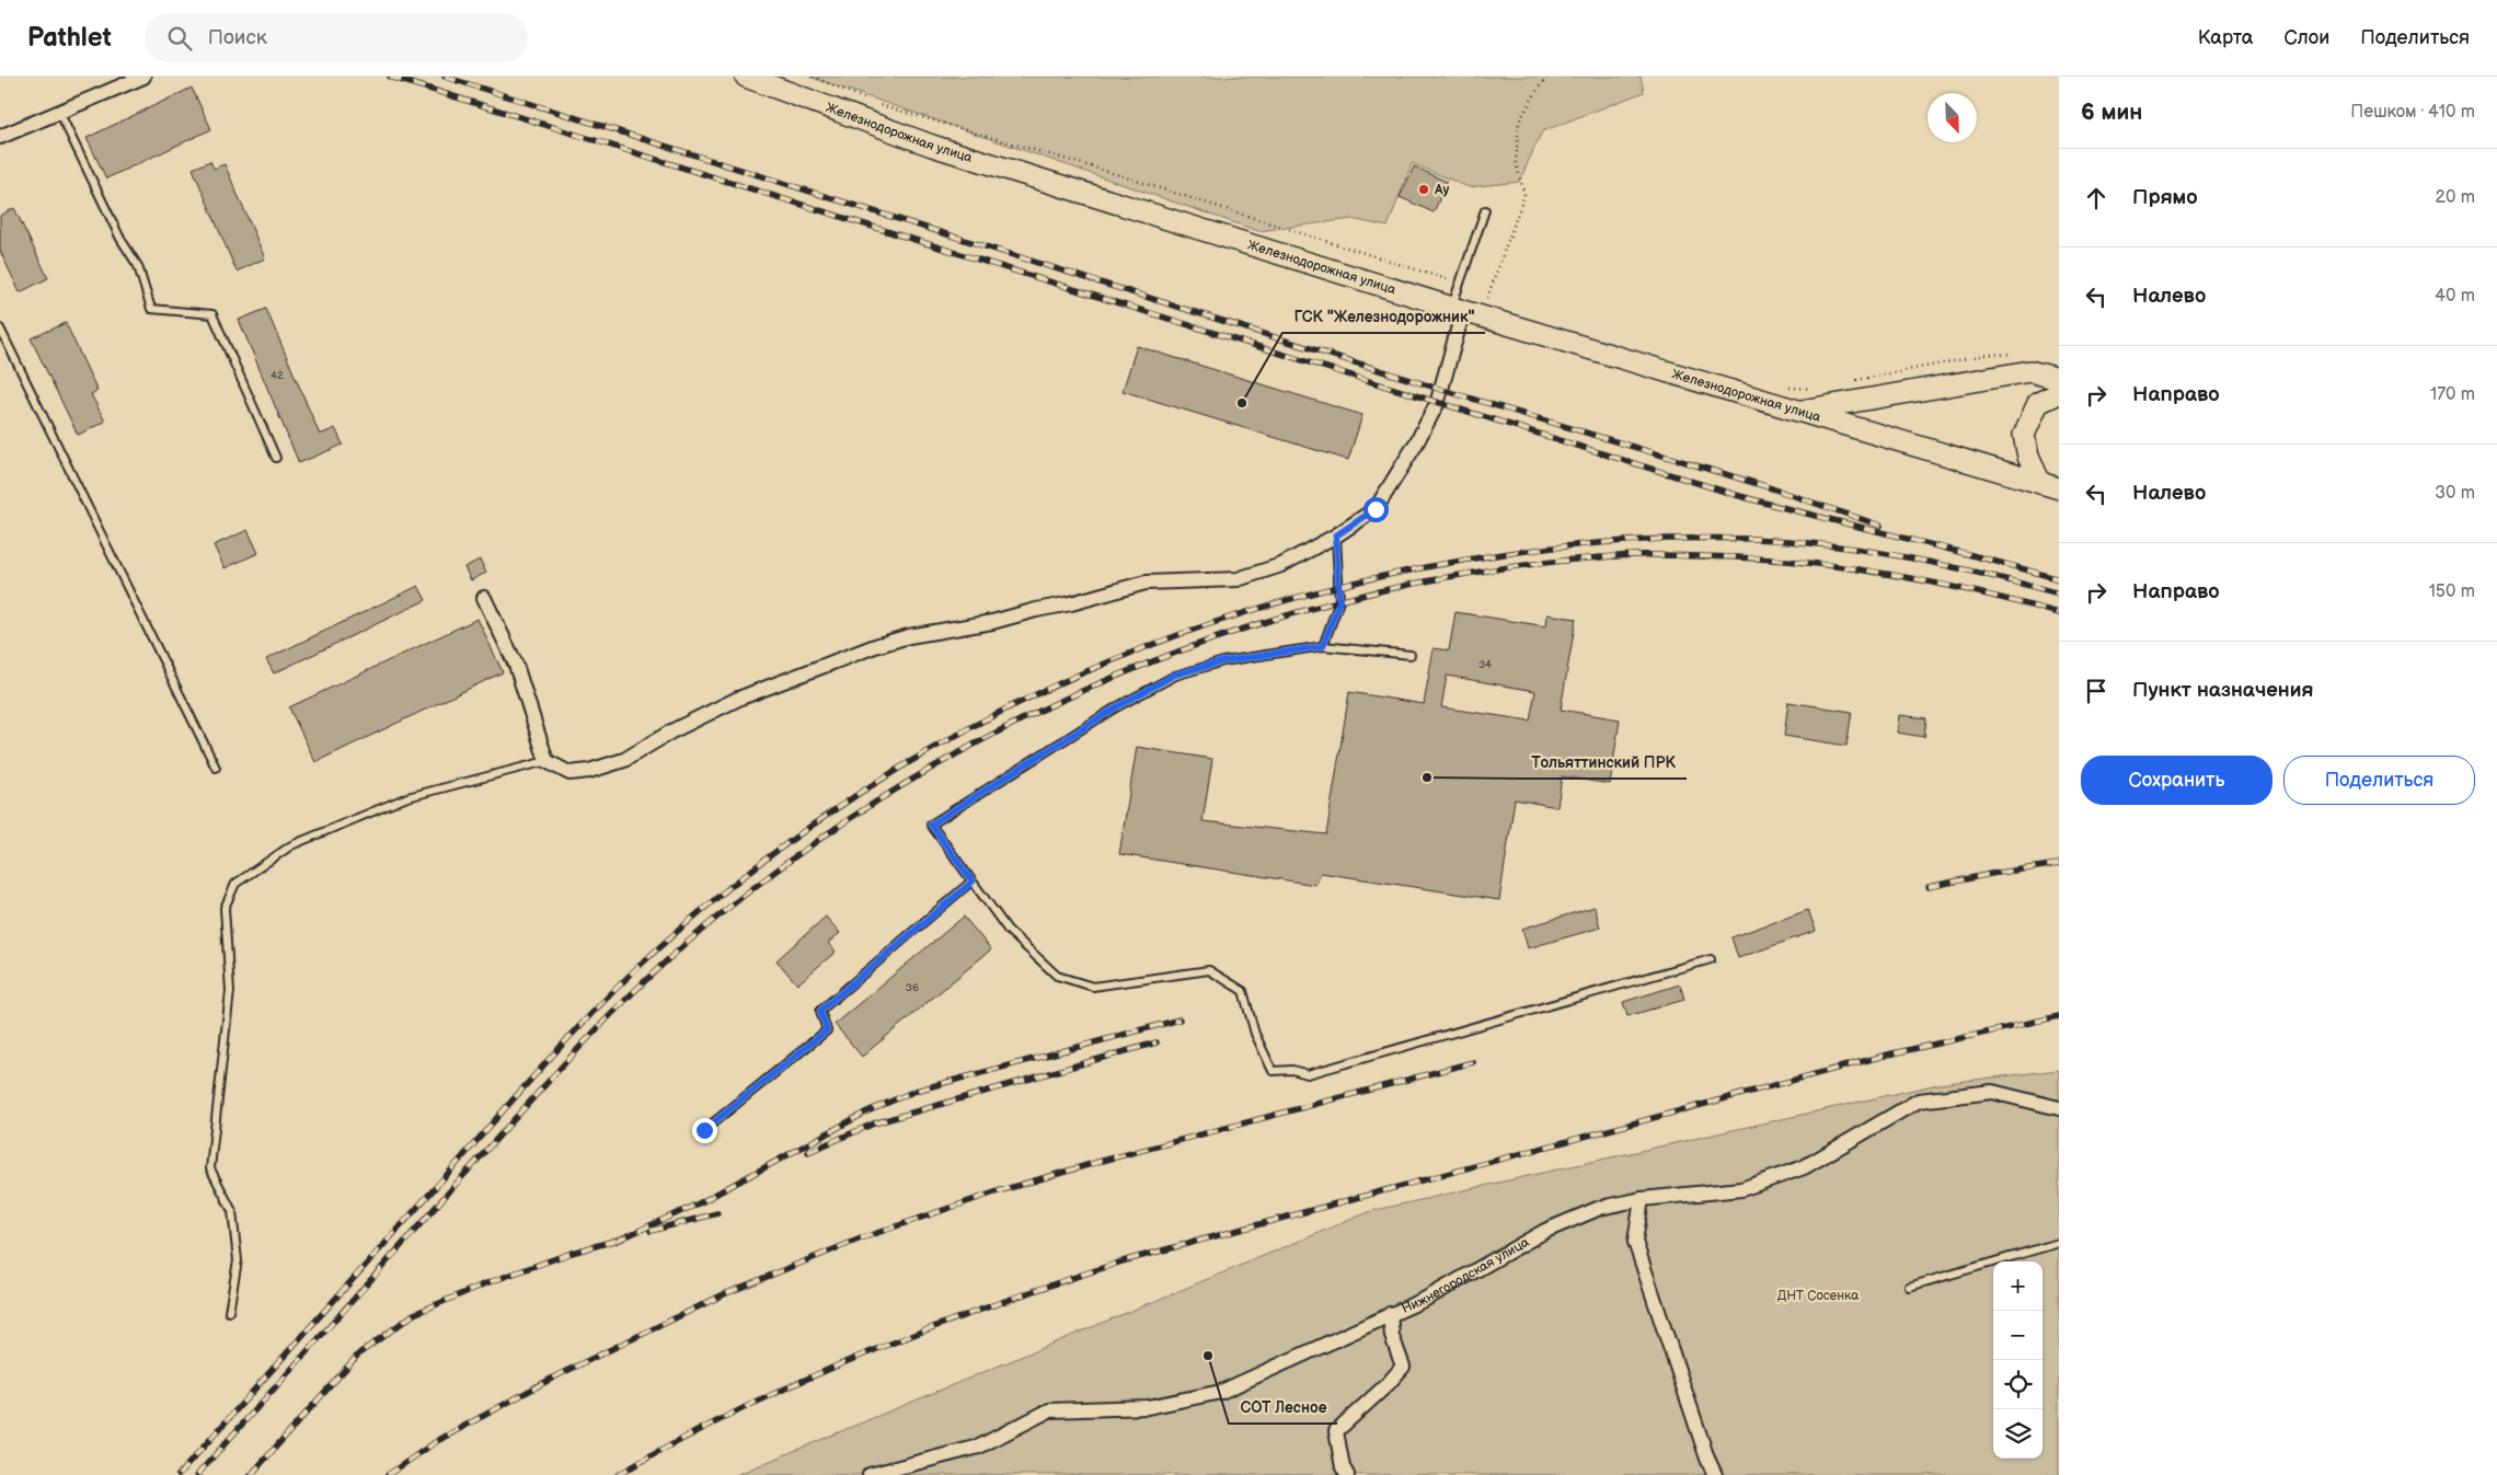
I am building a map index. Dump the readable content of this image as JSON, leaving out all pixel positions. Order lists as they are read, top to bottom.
{
  "streets": {
    "main road": ["Железнодорожная улица"],
    "street": ["Нижнегородская улица"]
  },
  "parks": ["ДНТ Сосенка"],
  "places": [
    "Ау",
    "ГСК \"Железнодорожник\"",
    "Тольяттинский ПРК",
    "СОТ Лесное"
  ],
  "house_numbers": ["42", "34", "36"],
  "north": "bottom right",
  "page": {
    "header": "Pathlet",
    "search": "Поиск",
    "nav": ["Карта", "Слои", "Поделиться"],
    "heading": ["6 мин", "Пешком · 410 m"],
    "list": [
      ["Прямо", "20 m"],
      ["Налево", "40 m"],
      ["Направо", "170 m"],
      ["Налево", "30 m"],
      ["Направо", "150 m"],
      "Пункт назначения"
    ],
    "buttons": ["Сохранить", "Поделиться"],
    "map_buttons": ["+", "−"]
  }
}
